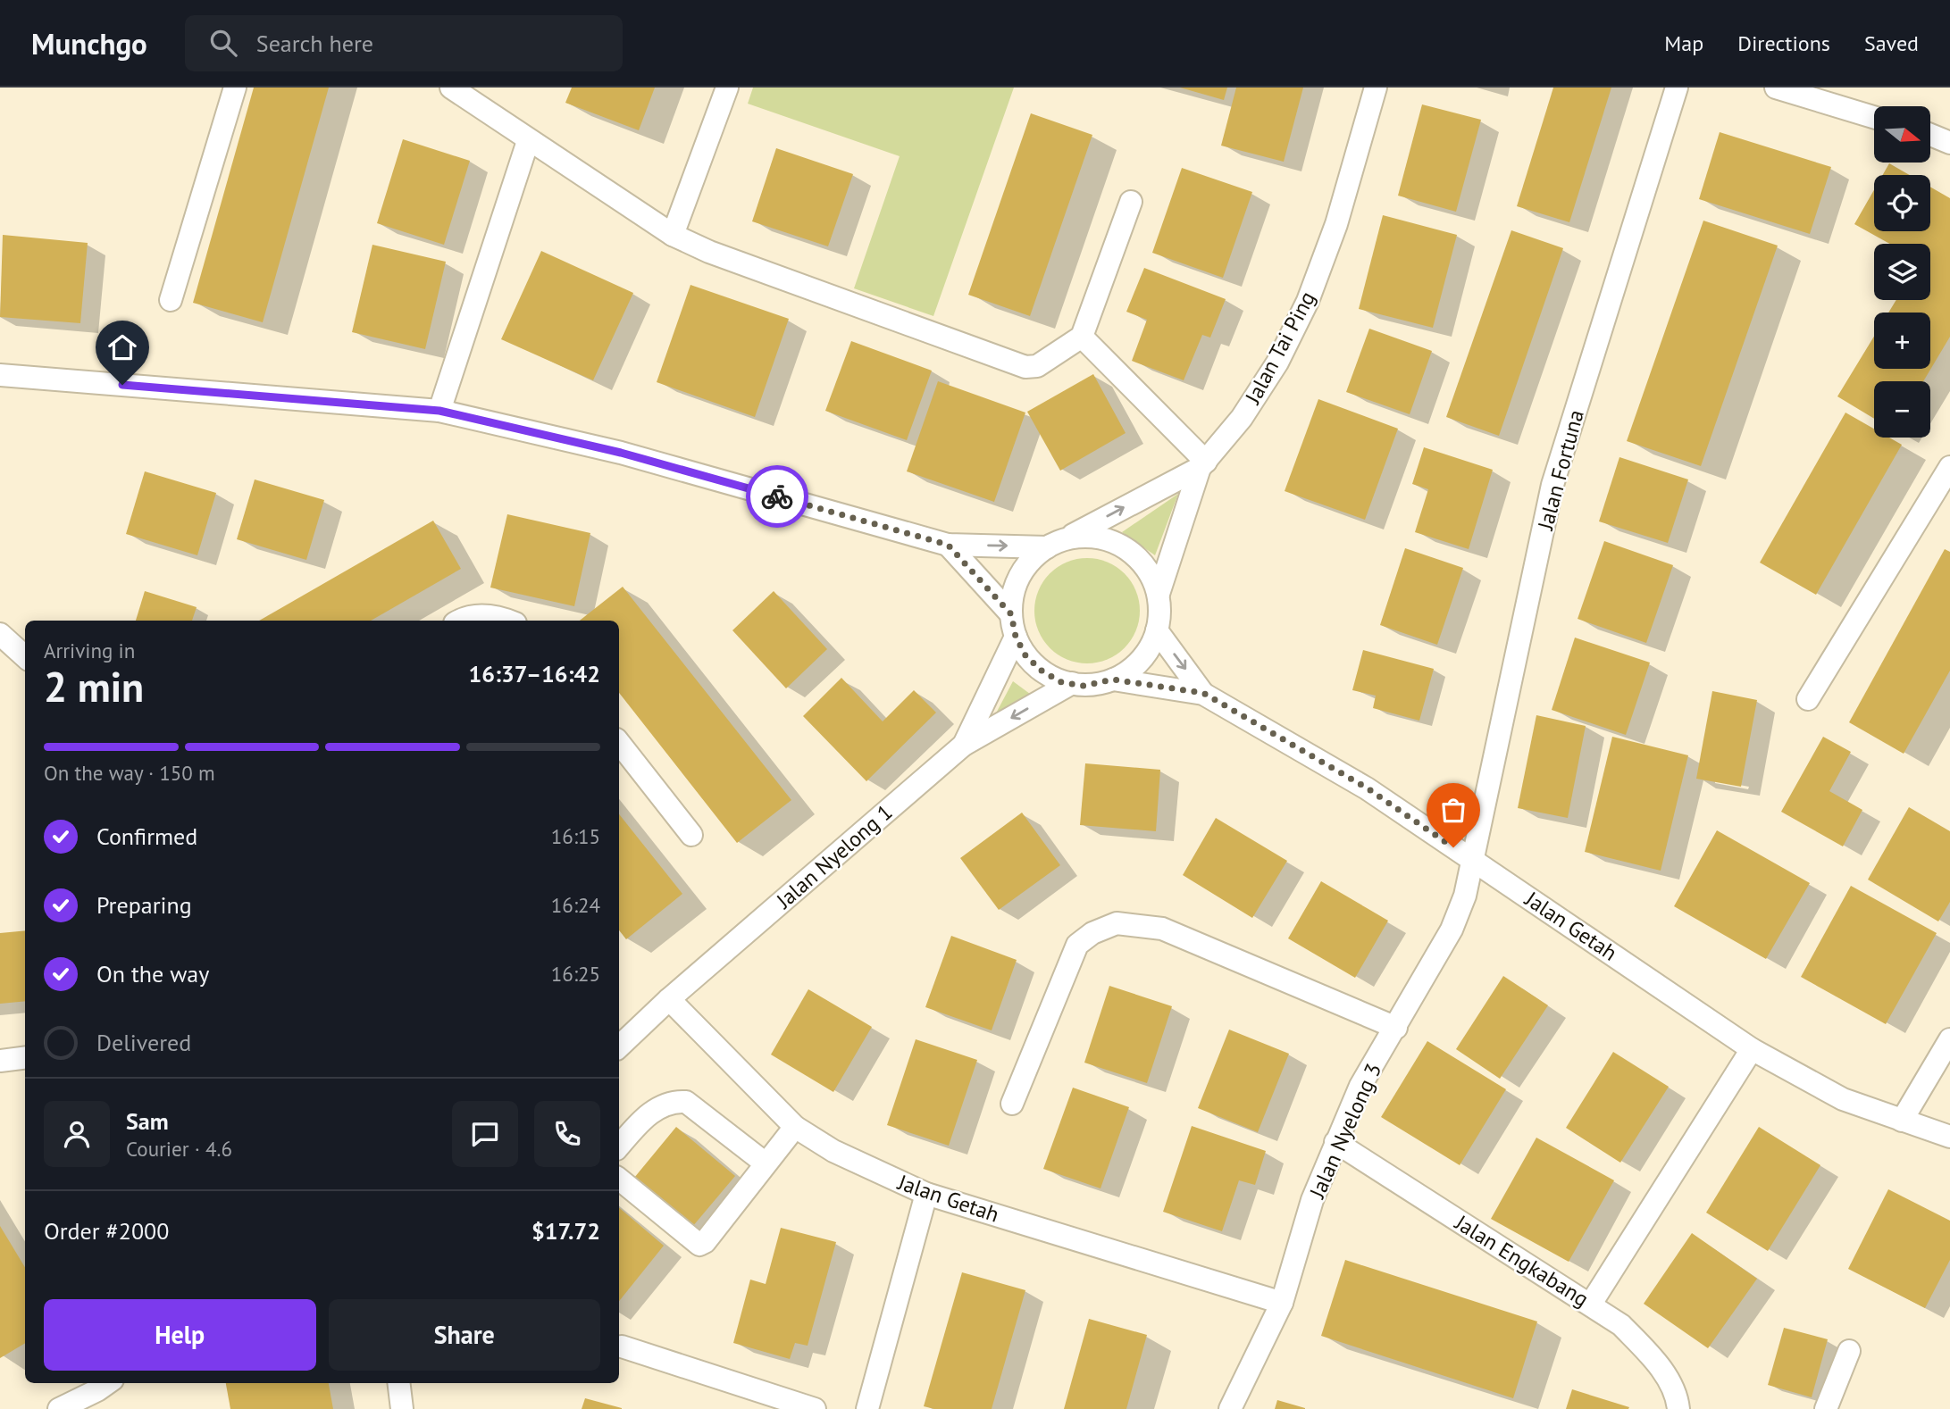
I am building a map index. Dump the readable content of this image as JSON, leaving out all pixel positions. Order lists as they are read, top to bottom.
{
  "streets": {
    "street": [
      "Jalan Tai Ping",
      "Jalan Fortuna",
      "Jalan Nyelong 1",
      "Jalan Getah",
      "Jalan Nyelong 3",
      "Jalan Engkabang"
    ]
  },
  "crossings": [
    ["Jalan Tai Ping", "Jalan Nyelong 1"],
    ["Jalan Fortuna", "Jalan Getah"],
    ["Jalan Fortuna", "Jalan Nyelong 3"],
    ["Jalan Nyelong 1", "Jalan Getah"],
    ["Jalan Getah", "Jalan Nyelong 3"],
    ["Jalan Nyelong 3", "Jalan Engkabang"]
  ],
  "north": "right",
  "page": {
    "header": "Munchgo",
    "search": "Search here",
    "nav": ["Map", "Directions", "Saved"],
    "map_buttons": ["+", "−"],
    "heading": ["2 min", "Arriving in", "16:37–16:42"],
    "panel": [
      "Sam",
      "Courier · 4.6",
      "Order #2000",
      "$17.72"
    ],
    "bar": "On the way · 150 m",
    "list": [
      ["Confirmed", "16:15"],
      ["Preparing", "16:24"],
      ["On the way", "16:25"],
      "Delivered"
    ],
    "buttons": ["Help", "Share"]
  }
}
